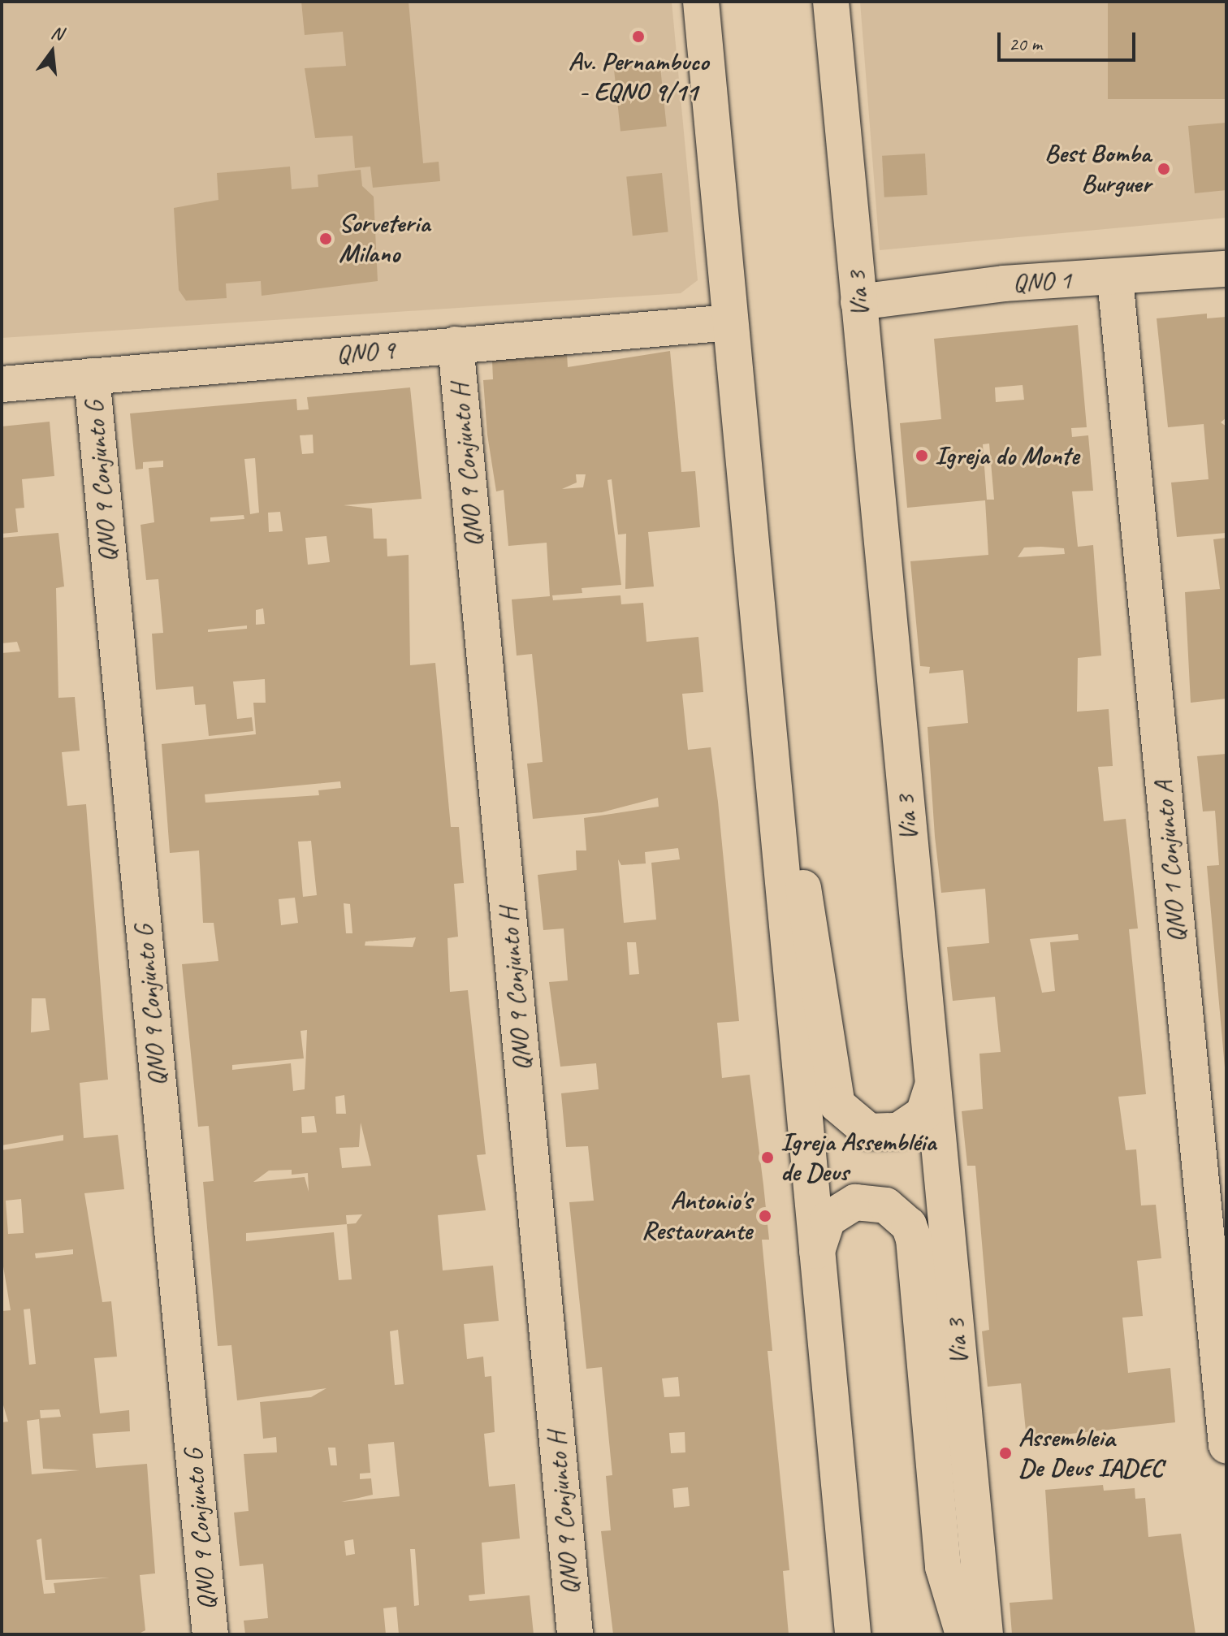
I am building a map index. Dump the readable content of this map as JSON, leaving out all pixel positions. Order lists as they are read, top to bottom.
{
  "streets": {
    "street": [
      "QNO 1",
      "Via 3",
      "QNO 9",
      "QNO 9 Conjunto H",
      "QNO 9 Conjunto G",
      "QNO 1 Conjunto A"
    ]
  },
  "crossings": [
    ["QNO 1", "Via 3"],
    ["QNO 1", "QNO 1 Conjunto A"],
    ["QNO 9", "QNO 9 Conjunto H"],
    ["QNO 9", "QNO 9 Conjunto G"]
  ],
  "places": [
    "Av. Pernambuco - EQNO 9/11",
    "Best Bomba Burguer",
    "Sorveteria Milano",
    "Igreja do Monte",
    "Igreja Assembléia de Deus",
    "Antonio's Restaurante",
    "Assembleia De Deus IADEC"
  ],
  "scale_bar": "20 m",
  "north": "top"
}
